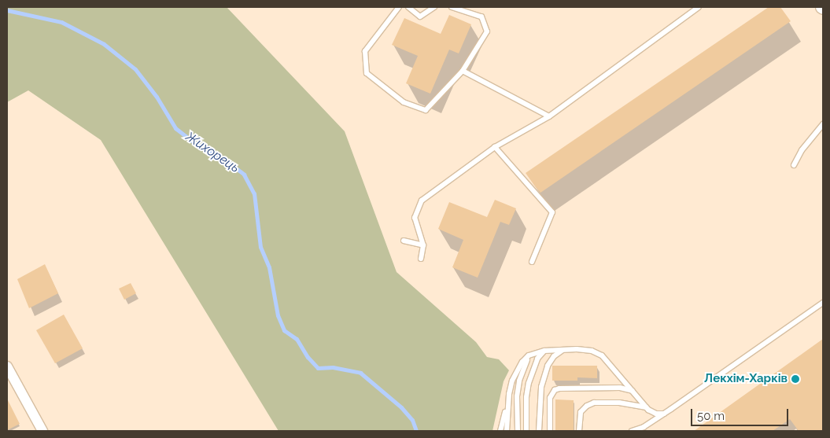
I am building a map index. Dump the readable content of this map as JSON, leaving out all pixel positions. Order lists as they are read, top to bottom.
{
  "water": ["Жихорець"],
  "places": ["Лекхім-Харків"],
  "scale_bar": "50 m"
}
